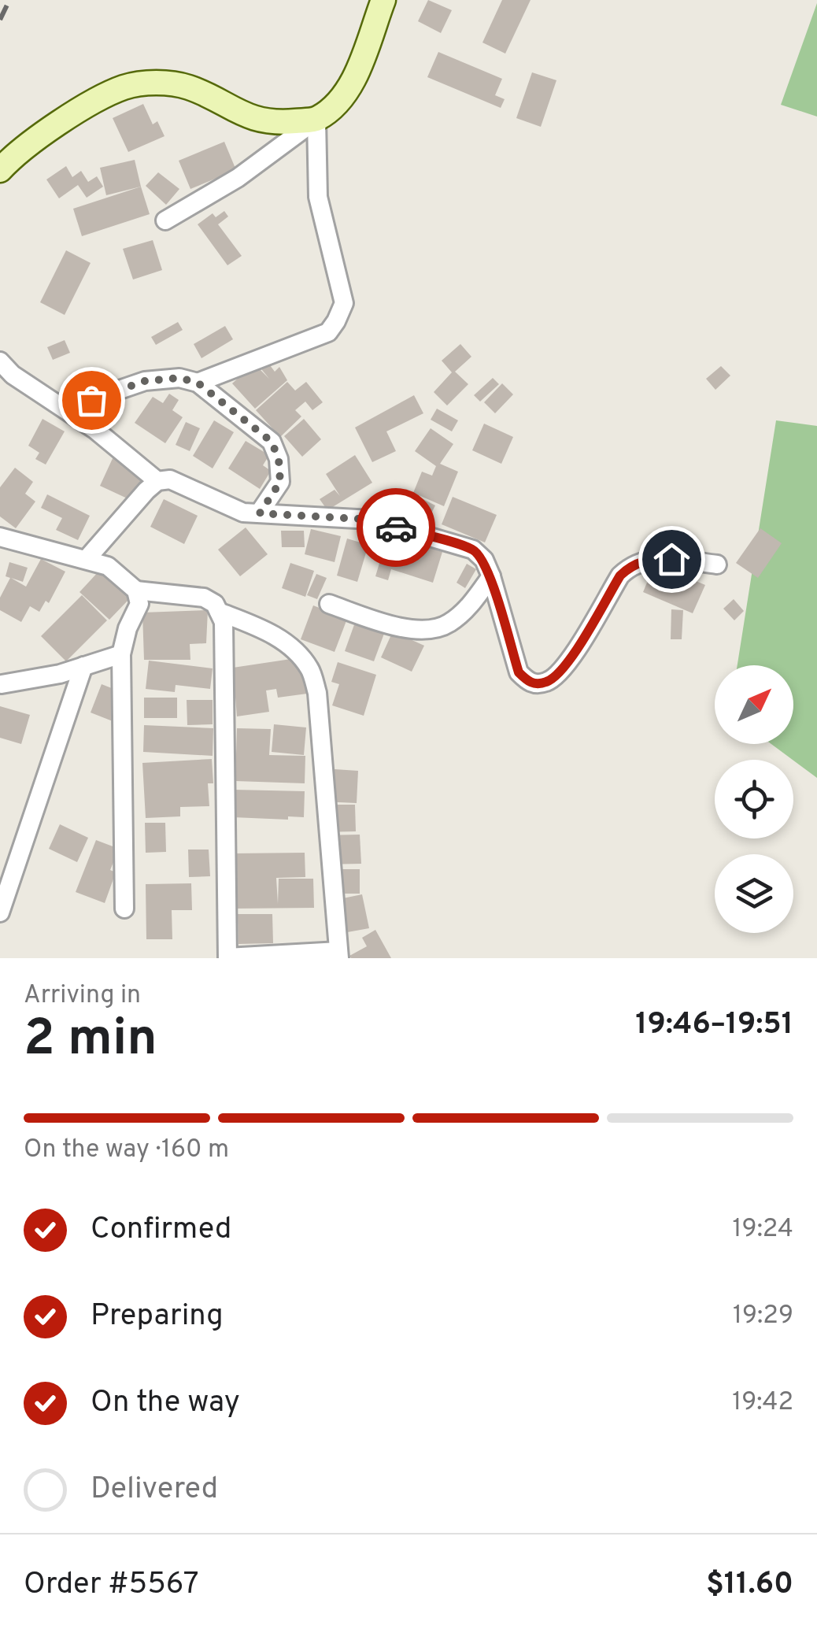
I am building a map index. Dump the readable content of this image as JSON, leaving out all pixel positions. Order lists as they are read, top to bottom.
{
  "north": "top right",
  "page": {
    "heading": ["2 min", "Arriving in", "19:46–19:51"],
    "panel": ["Order #5567", "$11.60"],
    "bar": "On the way · 160 m",
    "list": [
      ["Confirmed", "19:24"],
      ["Preparing", "19:29"],
      ["On the way", "19:42"],
      "Delivered"
    ]
  }
}
